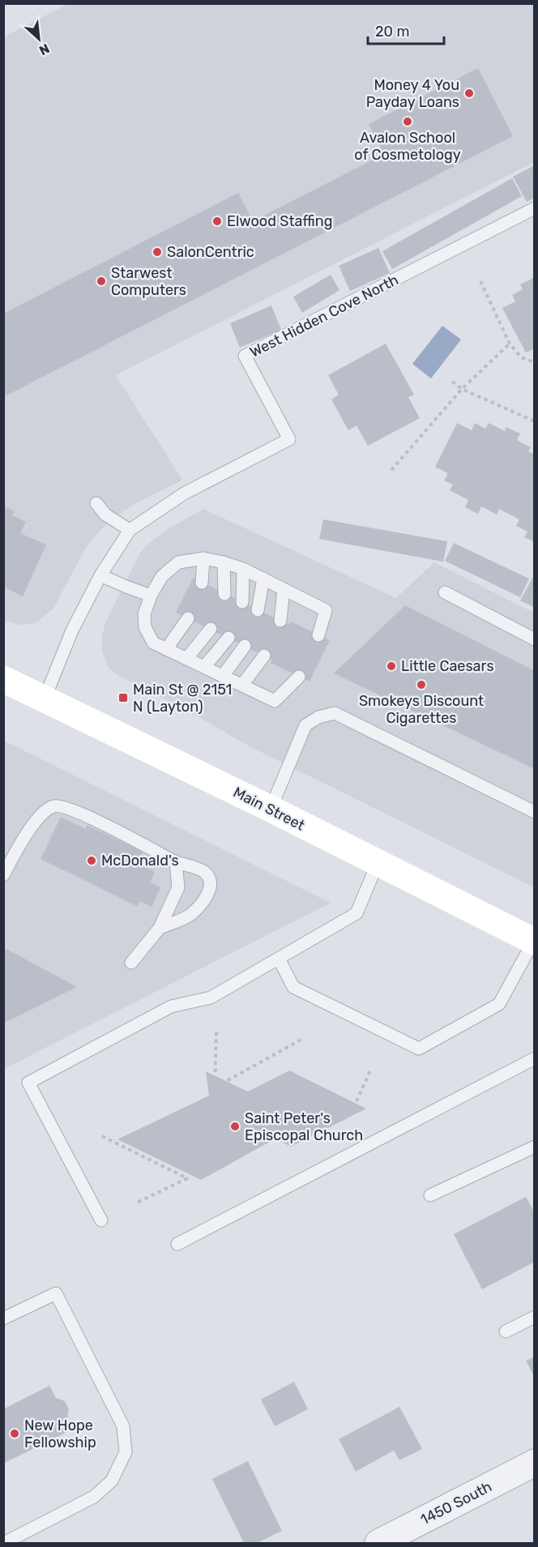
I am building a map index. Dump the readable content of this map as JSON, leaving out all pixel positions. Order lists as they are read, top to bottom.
{
  "streets": {
    "main road": ["Main Street"],
    "street": ["1450 South"],
    "lane": ["West Hidden Cove North"]
  },
  "crossings": [
    ["West Hidden Cove North", "Main Street"]
  ],
  "places": {
    "other": [
      "Money 4 You Payday Loans",
      "Avalon School of Cosmetology",
      "Elwood Staffing",
      "SalonCentric",
      "Starwest Computers",
      "Little Caesars",
      "Smokeys Discount Cigarettes",
      "McDonald's",
      "Saint Peter's Episcopal Church",
      "New Hope Fellowship"
    ],
    "transit": ["Main St @ 2151 N (Layton)"]
  },
  "scale_bar": "20 m",
  "north": "bottom right"
}
